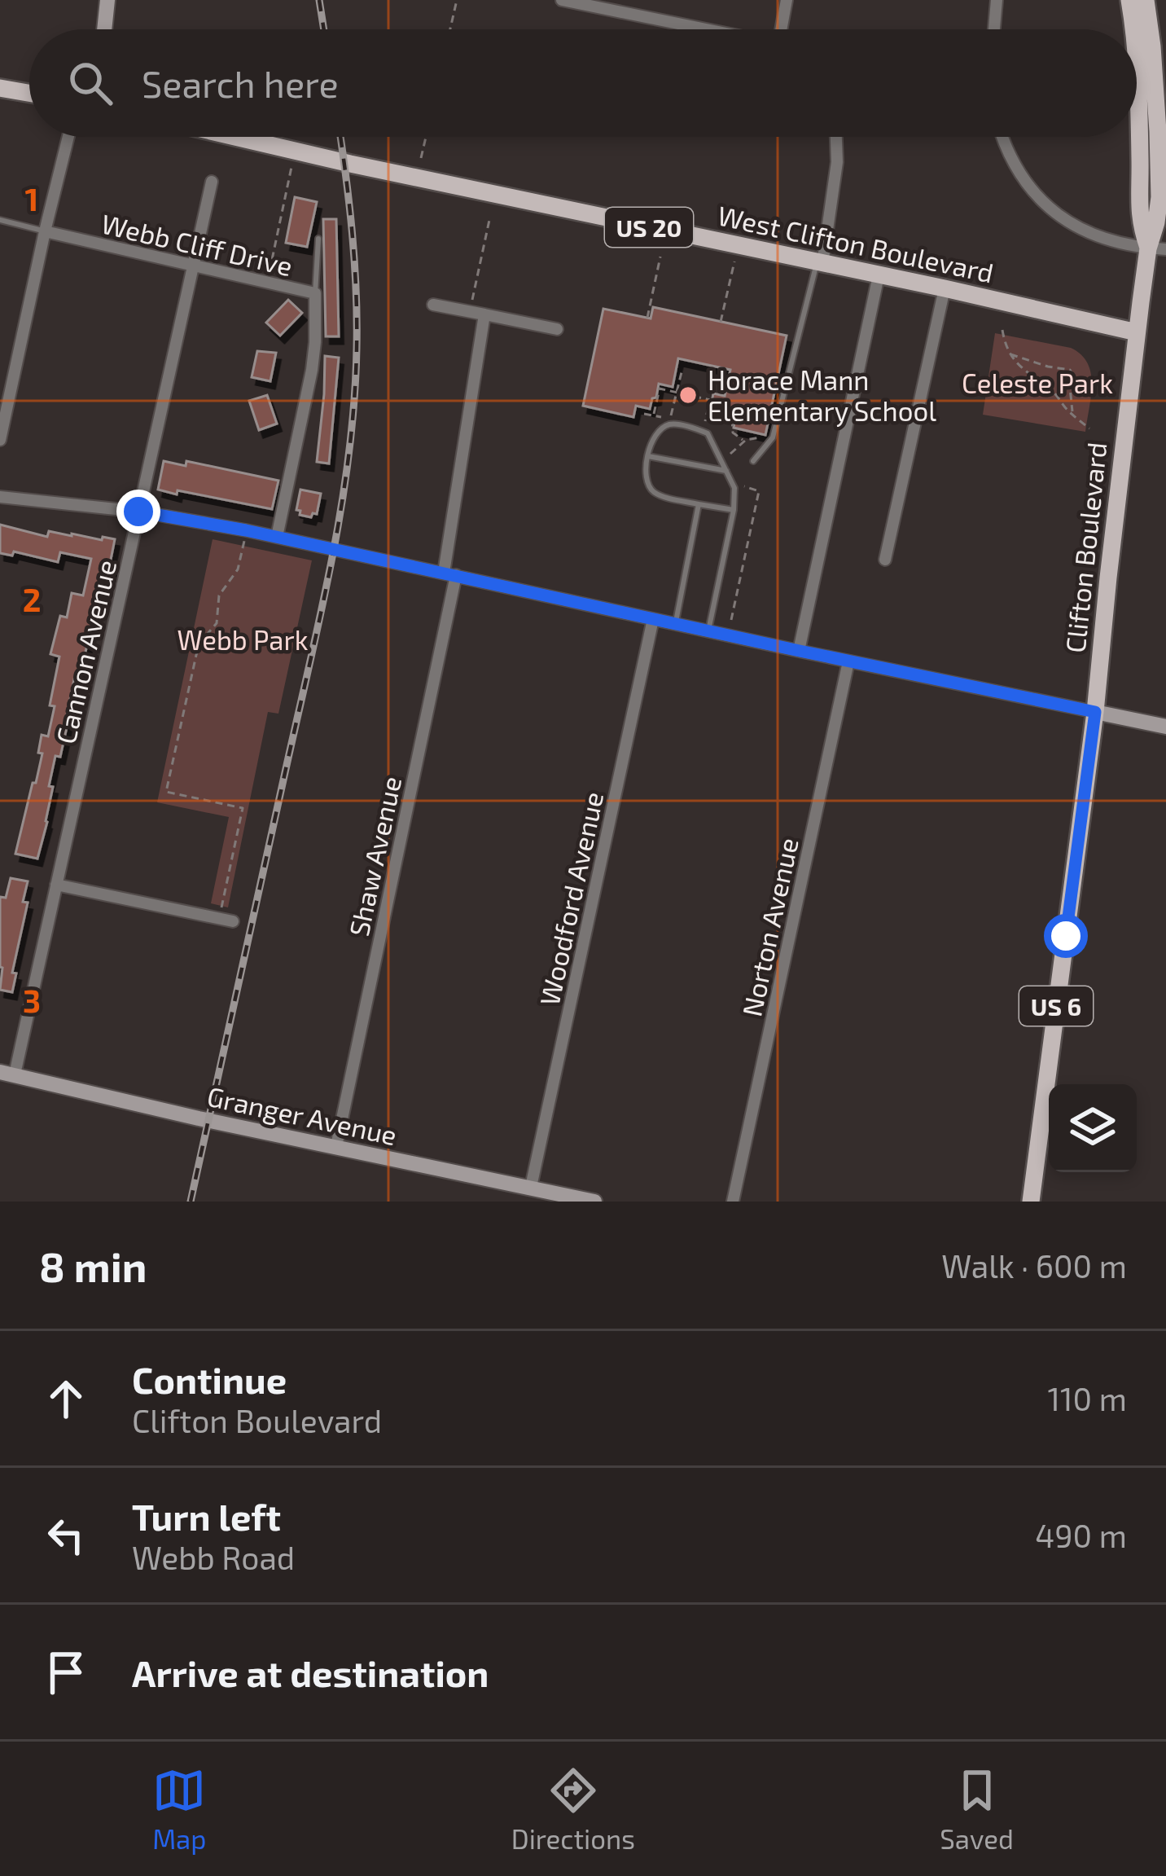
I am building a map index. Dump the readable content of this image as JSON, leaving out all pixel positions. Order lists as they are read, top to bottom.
{
  "streets": {
    "main road": [
      "US 20",
      "West Clifton Boulevard",
      "Clifton Boulevard",
      "US 6"
    ],
    "street": [
      "Webb Cliff Drive",
      "Cannon Avenue",
      "Shaw Avenue",
      "Woodford Avenue",
      "Norton Avenue",
      "Granger Avenue"
    ]
  },
  "crossings": [
    ["West Clifton Boulevard", "Clifton Boulevard"],
    ["Webb Cliff Drive", "Cannon Avenue"],
    ["Cannon Avenue", "Granger Avenue"],
    ["Shaw Avenue", "Granger Avenue"],
    ["Woodford Avenue", "Granger Avenue"]
  ],
  "parks": ["Celeste Park", "Webb Park"],
  "places": ["Horace Mann Elementary School"],
  "page": {
    "search": "Search here",
    "heading": ["8 min", "Walk · 600 m"],
    "list": [
      ["Continue", "Clifton Boulevard", "110 m"],
      ["Turn left", "Webb Road", "490 m"],
      "Arrive at destination"
    ],
    "nav": ["Map", "Directions", "Saved"]
  },
  "grid": {
    "rows": ["1", "2", "3"]
  }
}
